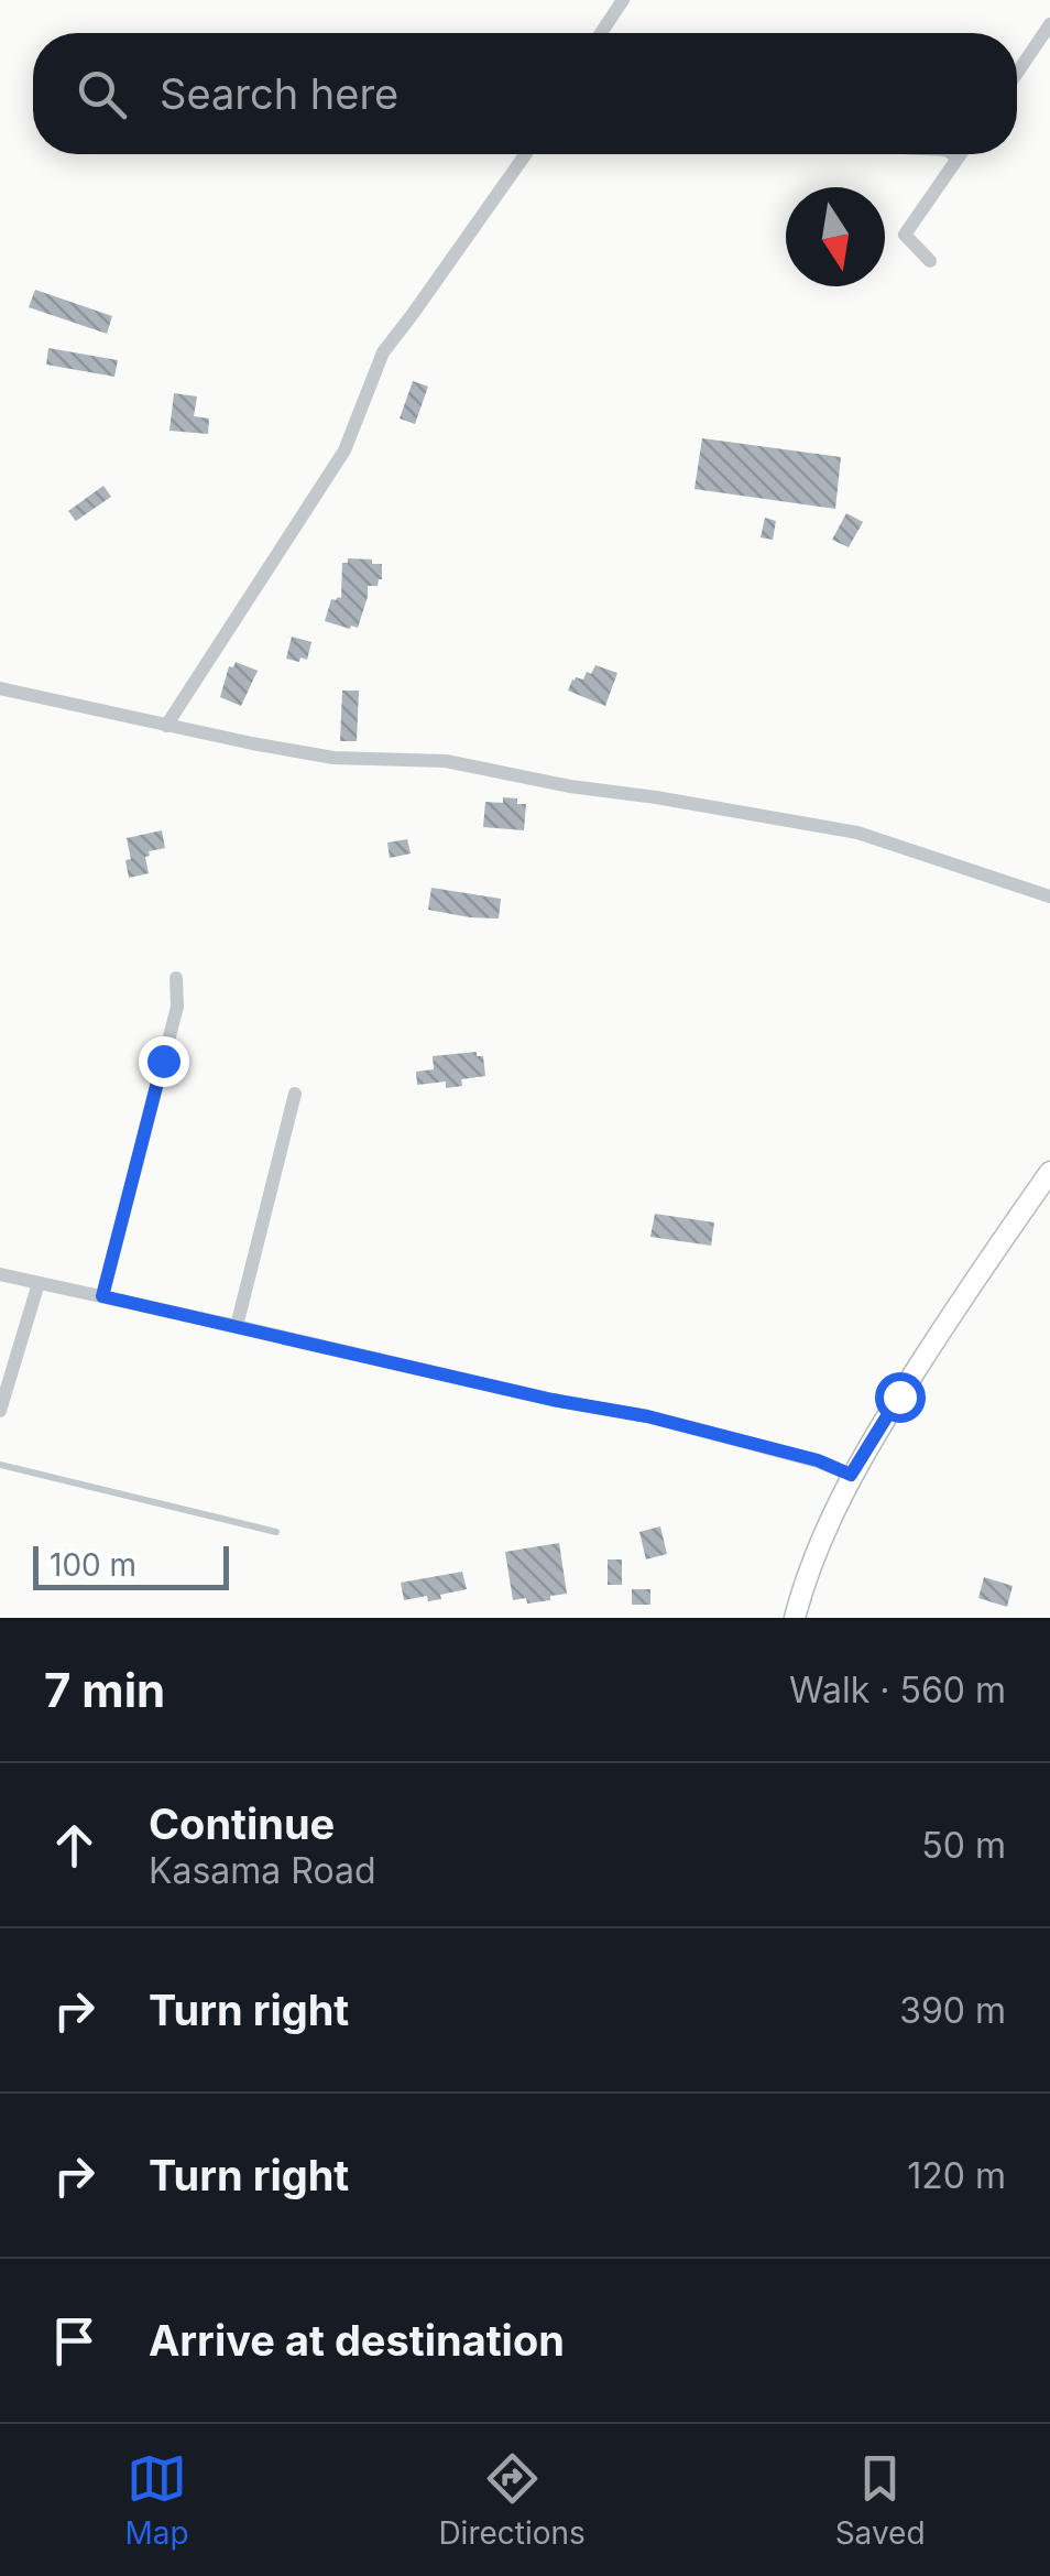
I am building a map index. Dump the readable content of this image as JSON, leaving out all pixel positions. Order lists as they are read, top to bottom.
{
  "scale_bar": "100 m",
  "north": "bottom",
  "page": {
    "search": "Search here",
    "scale": "100 m",
    "heading": ["7 min", "Walk · 560 m"],
    "list": [
      ["Continue", "Kasama Road", "50 m"],
      ["Turn right", "390 m"],
      ["Turn right", "120 m"],
      "Arrive at destination"
    ],
    "nav": ["Map", "Directions", "Saved"]
  }
}
